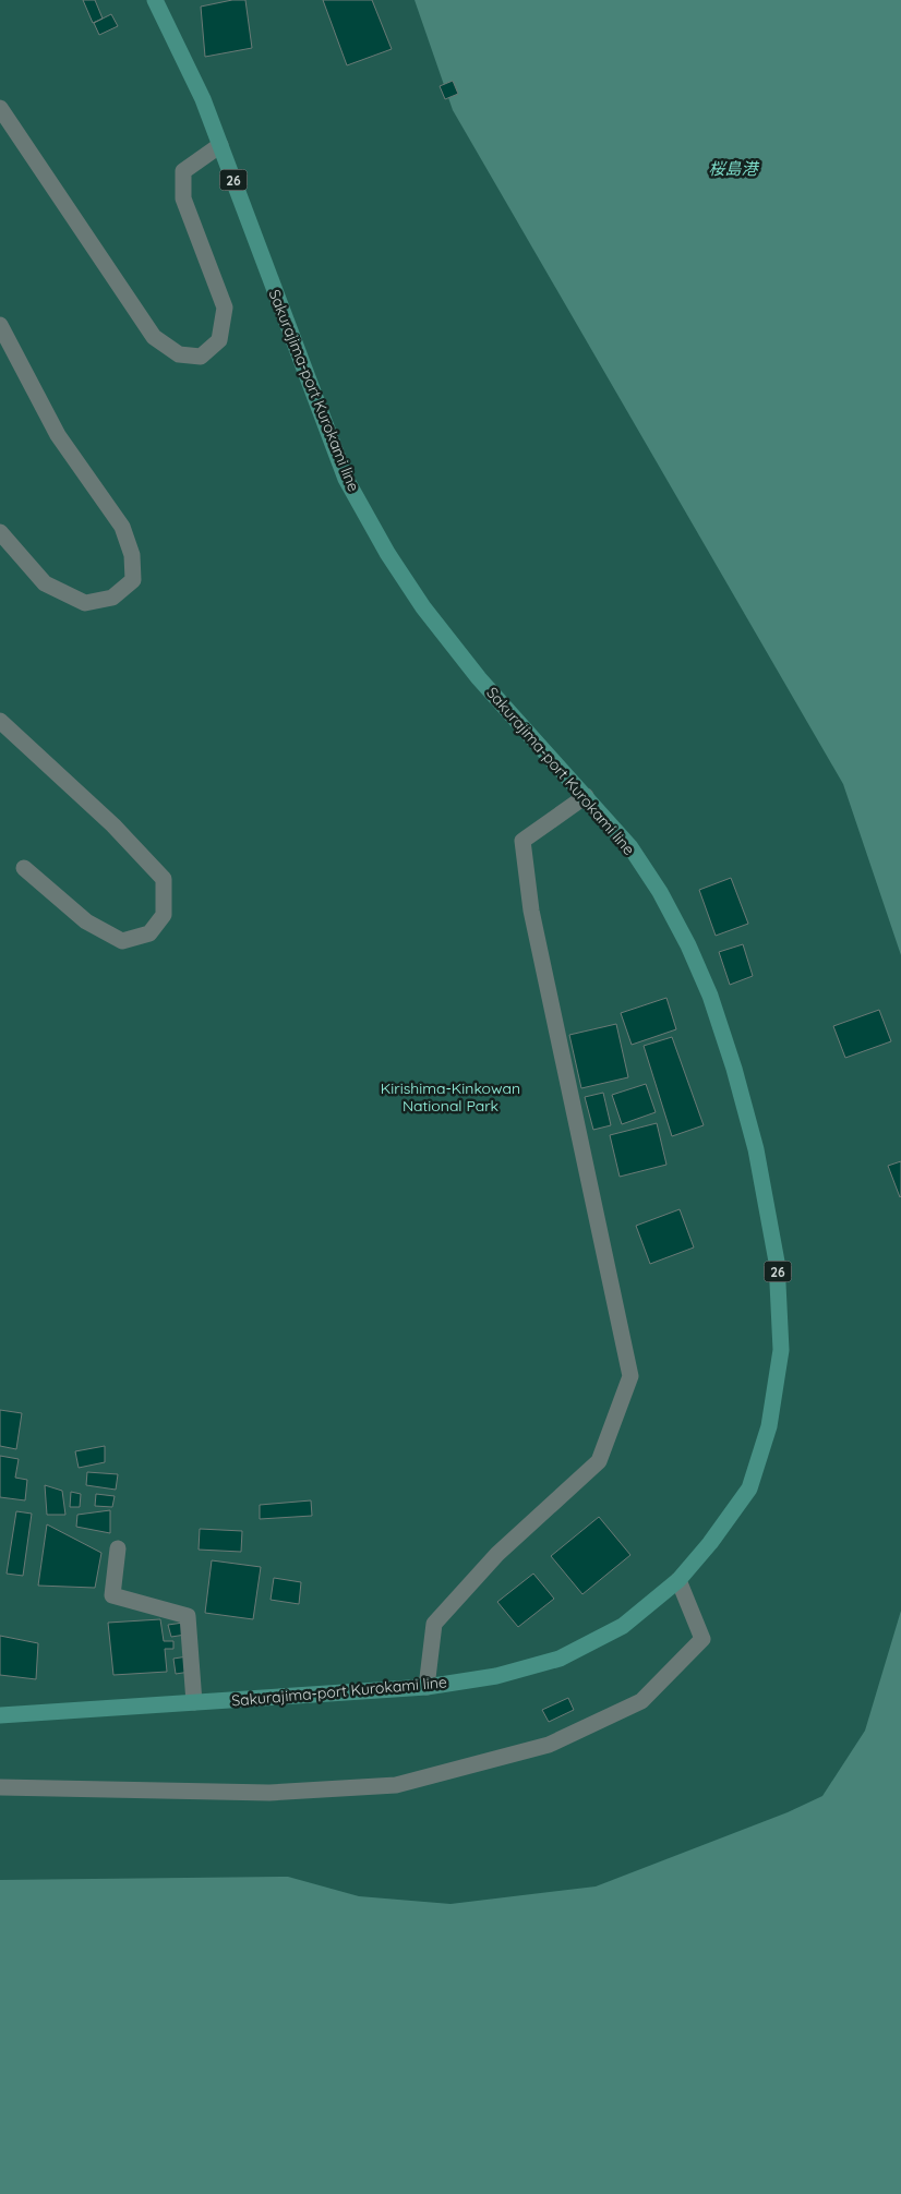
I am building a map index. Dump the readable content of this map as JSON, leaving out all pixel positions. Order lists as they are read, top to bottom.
{
  "streets": {
    "main road": ["26", "Sakurajima-port Kurokami line"]
  },
  "water": ["桜島港"],
  "parks": ["Kirishima-Kinkowan National Park"]
}
